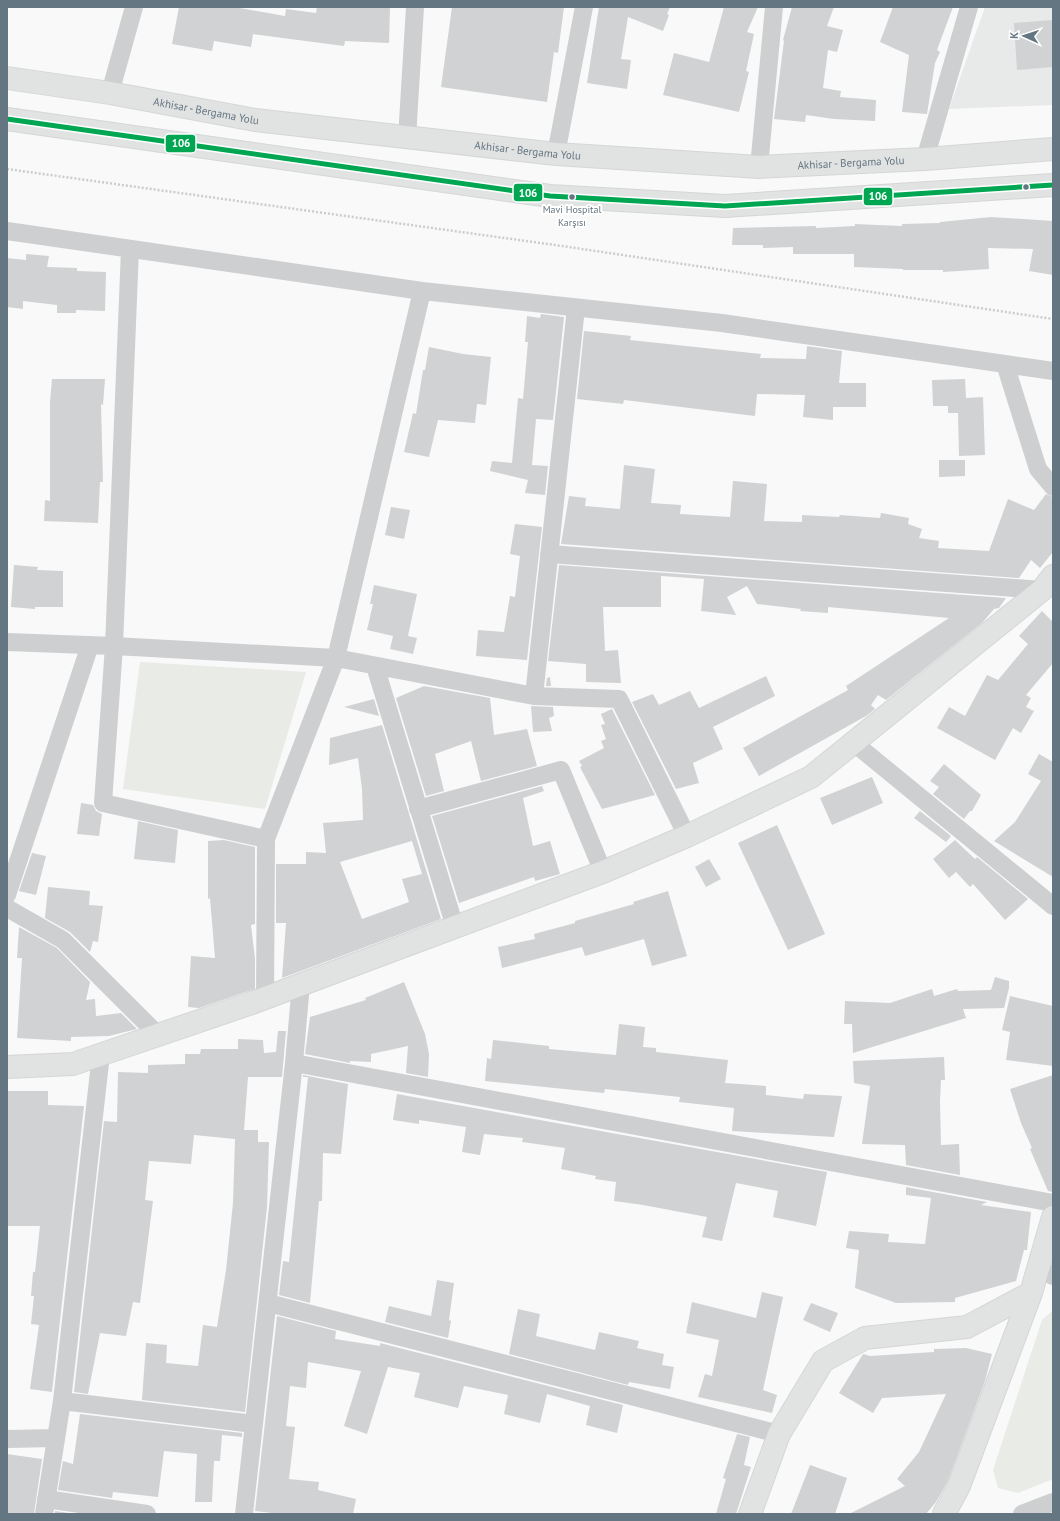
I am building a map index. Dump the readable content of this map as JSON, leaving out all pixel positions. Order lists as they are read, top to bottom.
{
  "streets": {
    "main road": ["Akhisar - Bergama Yolu"]
  },
  "places": ["Mavi Hospital Karşısı"],
  "lines": ["transit line 106"],
  "north": "left"
}
